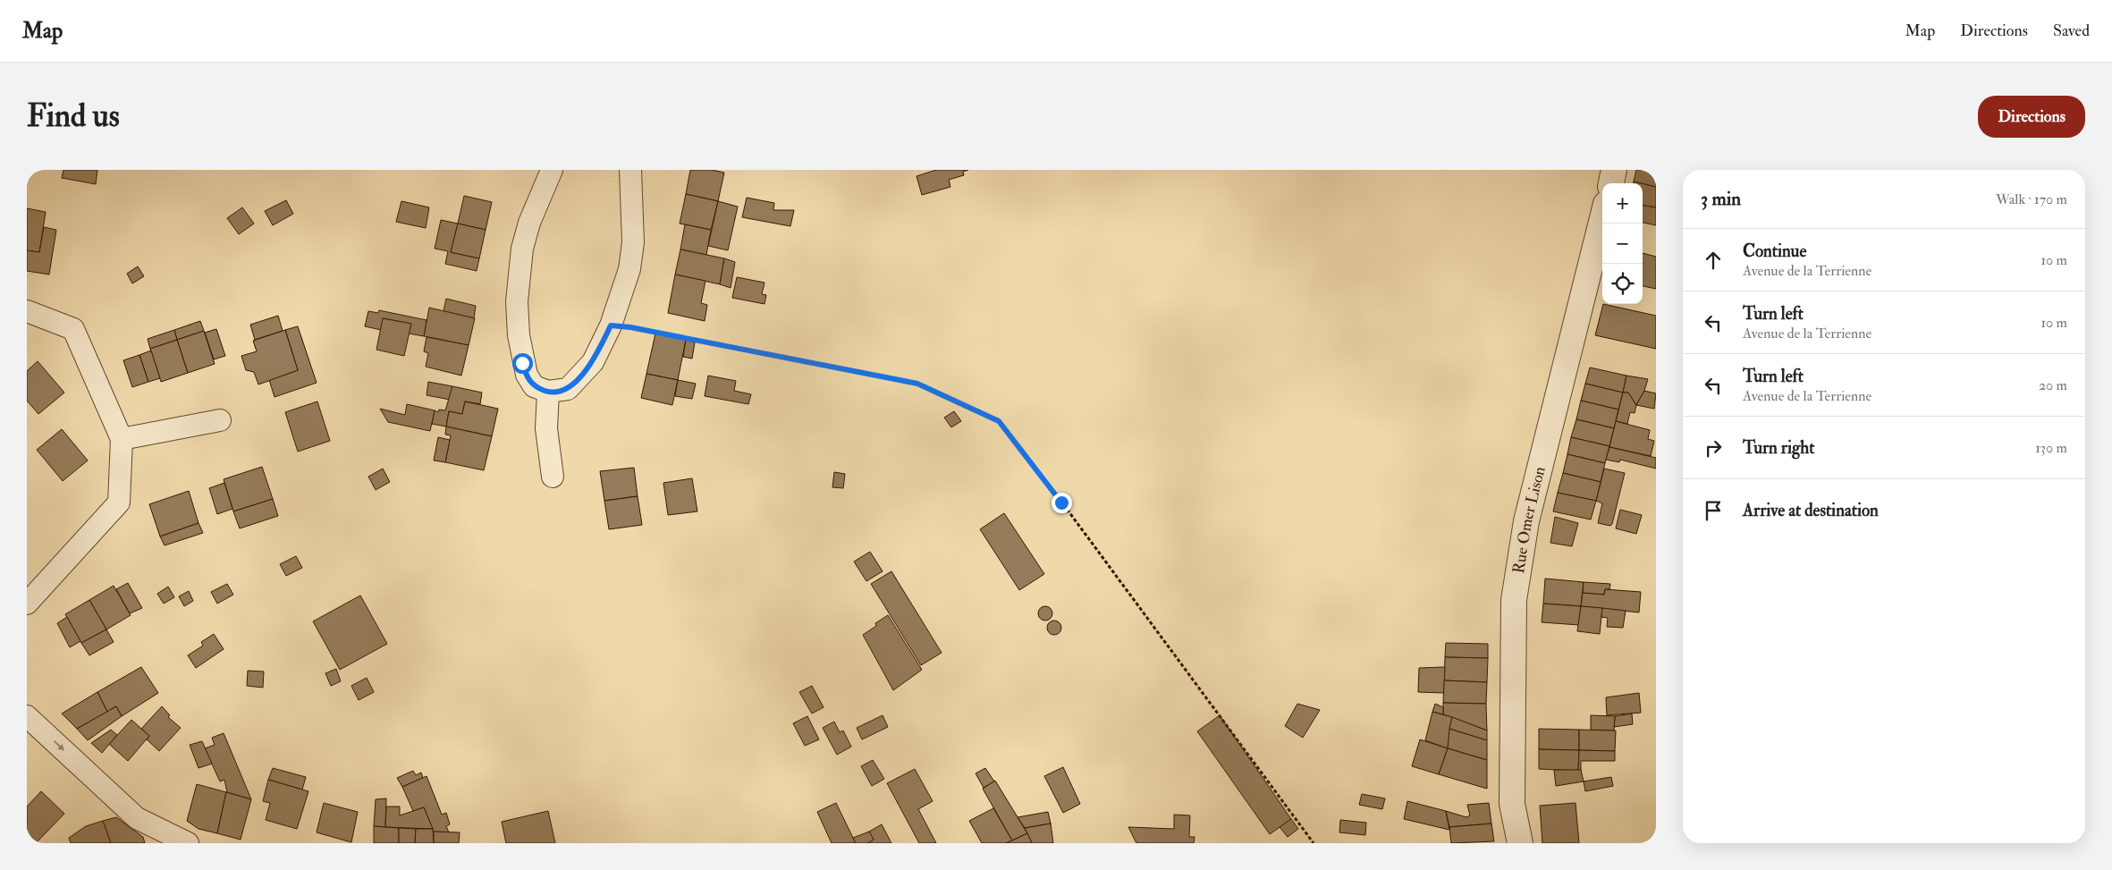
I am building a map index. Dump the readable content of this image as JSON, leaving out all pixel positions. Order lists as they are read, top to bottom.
{
  "streets": {
    "street": ["Rue Omer Lison"]
  },
  "page": {
    "header": "Map",
    "nav": ["Map", "Directions", "Saved"],
    "buttons": "Directions",
    "title": "Find us",
    "heading": ["3 min", "Walk · 170 m"],
    "map_buttons": ["+", "−"],
    "list": [
      ["Continue", "Avenue de la Terrienne", "10 m"],
      ["Turn left", "Avenue de la Terrienne", "10 m"],
      ["Turn left", "Avenue de la Terrienne", "20 m"],
      ["Turn right", "130 m"],
      "Arrive at destination"
    ]
  }
}
